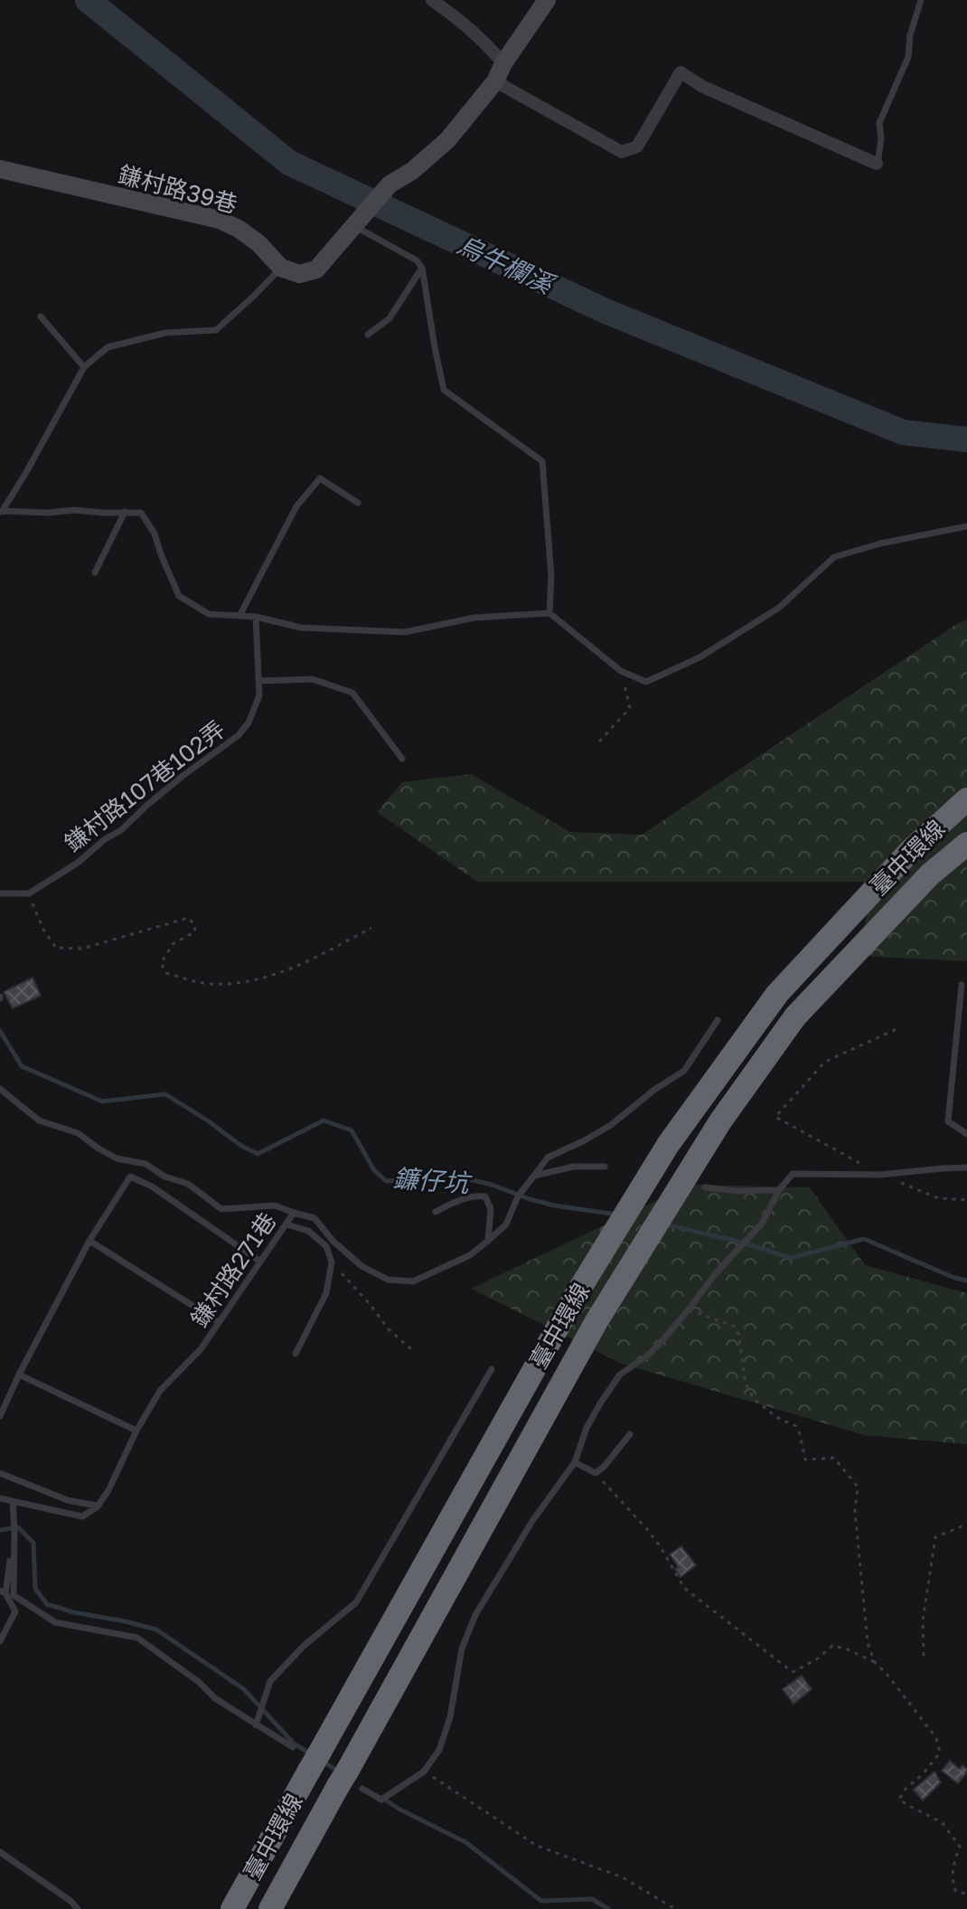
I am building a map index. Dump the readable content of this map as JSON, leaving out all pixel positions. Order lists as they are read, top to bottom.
{
  "streets": {
    "highway": ["臺中環線"],
    "street": ["鎌村路39巷"],
    "lane": ["鎌村路107巷102弄", "鎌村路271巷"]
  },
  "water": ["烏牛欄溪", "鐮仔坑"]
}
